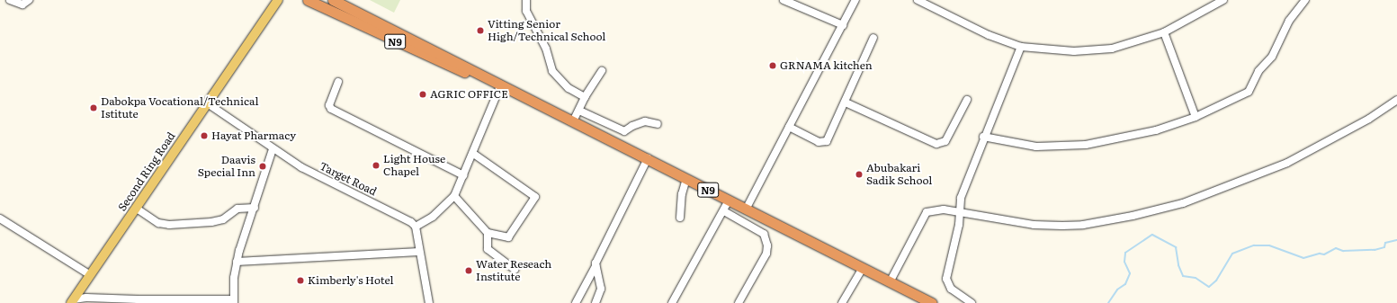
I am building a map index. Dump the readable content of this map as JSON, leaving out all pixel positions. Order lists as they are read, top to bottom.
{
  "streets": {
    "highway": ["N9"],
    "main road": ["Second Ring Road"],
    "street": ["Target Road"]
  },
  "crossings": [
    ["Second Ring Road", "Target Road"]
  ],
  "places": [
    "Vitting Senior High/Technical School",
    "GRNAMA kitchen",
    "AGRIC OFFICE",
    "Dabokpa Vocational/Technical Istitute",
    "Hayat Pharmacy",
    "Light House Chapel",
    "Daavis Special Inn",
    "Abubakari Sadik School",
    "Water Reseach Institute",
    "Kimberly's Hotel"
  ]
}
